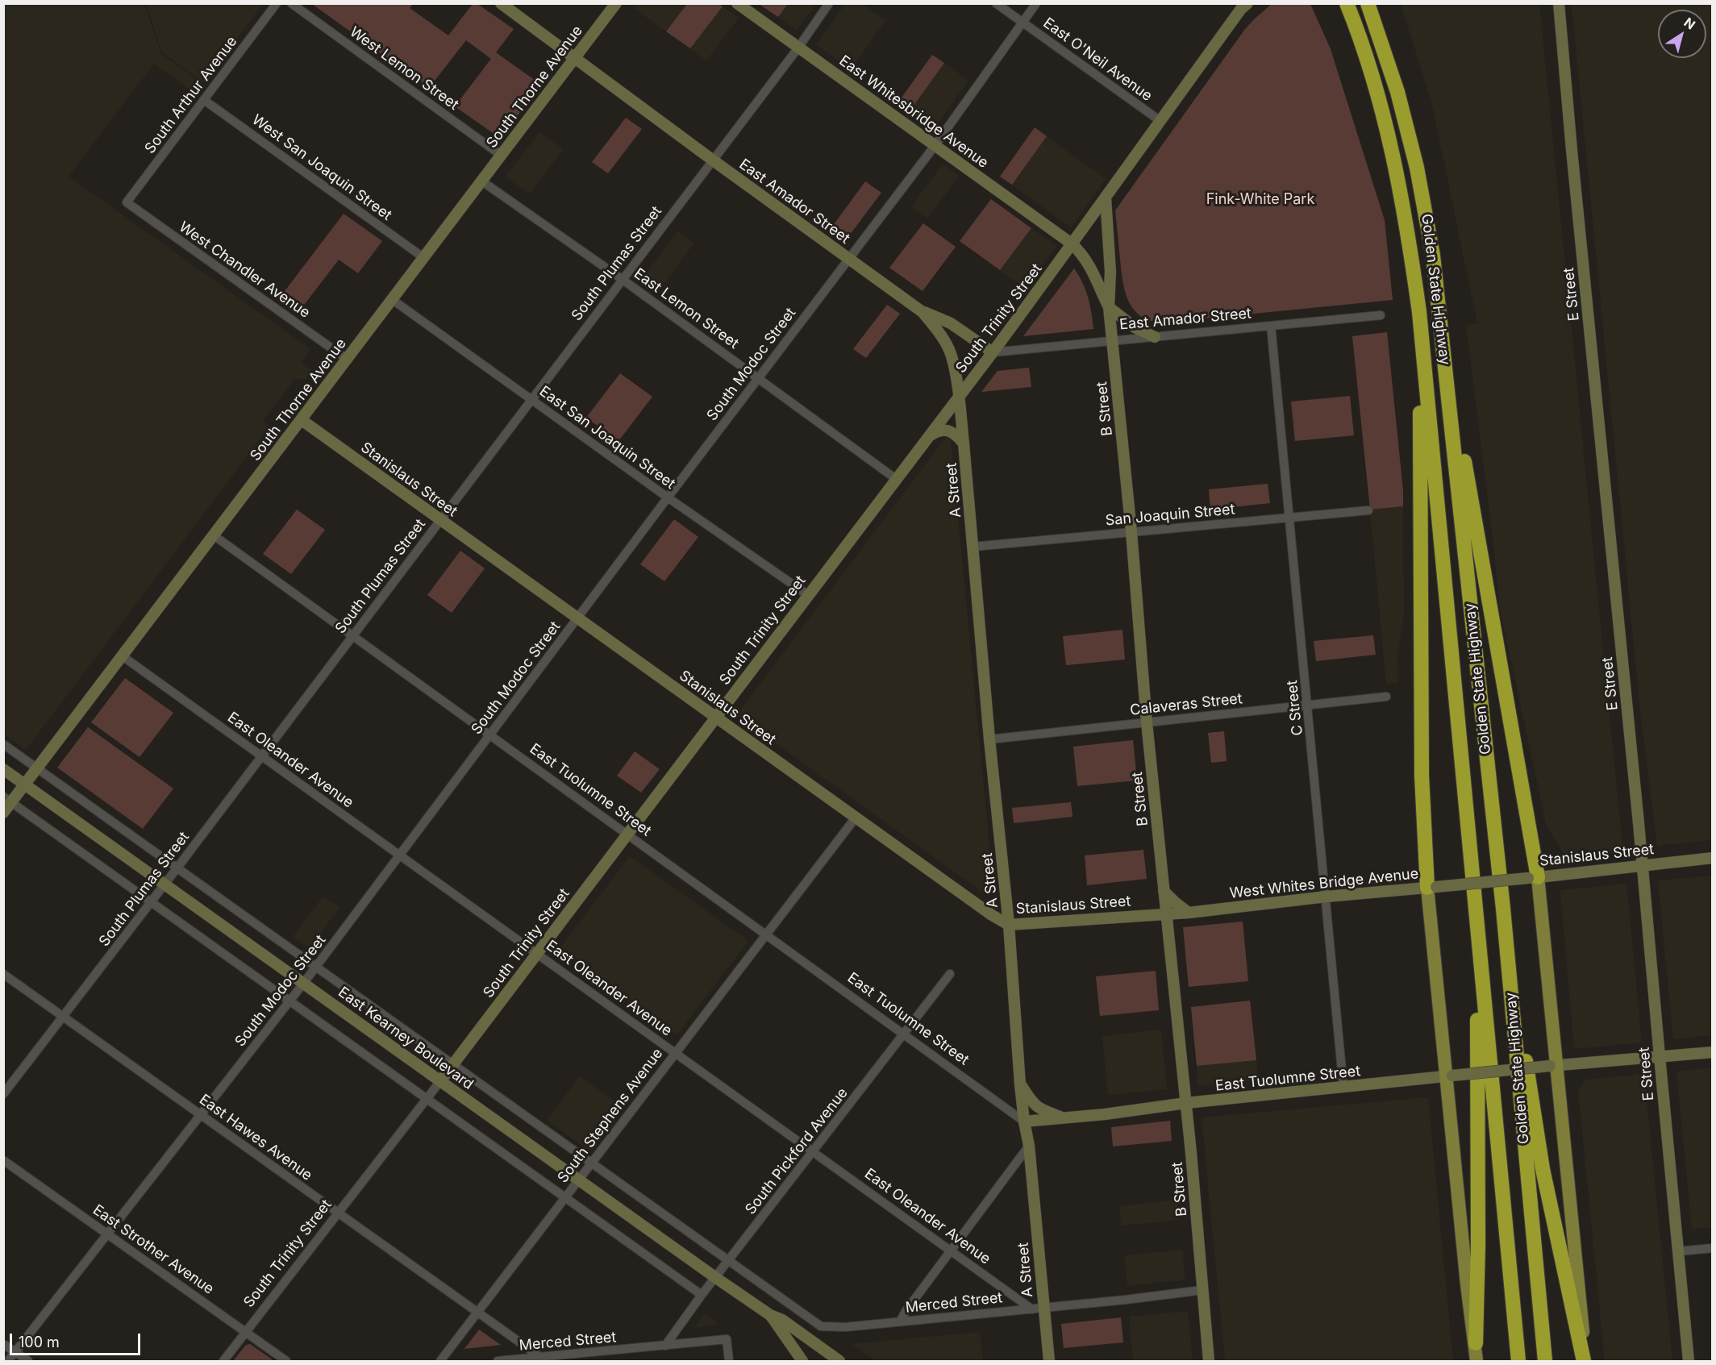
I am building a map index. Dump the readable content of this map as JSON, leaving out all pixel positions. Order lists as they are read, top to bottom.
{
  "streets": {
    "highway": ["Golden State Highway"],
    "main road": [
      "South Thorne Avenue",
      "East Whitesbridge Avenue",
      "East Amador Street",
      "E Street",
      "South Trinity Street",
      "B Street",
      "Stanislaus Street",
      "A Street",
      "East Tuolumne Street",
      "West Whites Bridge Avenue",
      "East Kearney Boulevard"
    ],
    "street": [
      "East O'Neil Avenue",
      "West Lemon Street",
      "South Arthur Avenue",
      "West San Joaquin Street",
      "South Plumas Street",
      "West Chandler Avenue",
      "East Lemon Street",
      "South Modoc Street",
      "East San Joaquin Street",
      "San Joaquin Street",
      "Calaveras Street",
      "C Street",
      "East Oleander Avenue",
      "South Stephens Avenue",
      "East Hawes Avenue",
      "South Pickford Avenue",
      "East Strother Avenue",
      "Merced Street"
    ]
  },
  "crossings": [
    ["East O'Neil Avenue", "South Trinity Street"],
    ["East O'Neil Avenue", "South Modoc Street"],
    ["West Lemon Street", "South Thorne Avenue"],
    ["South Thorne Avenue", "West San Joaquin Street"],
    ["South Thorne Avenue", "East Amador Street"],
    ["South Thorne Avenue", "West Chandler Avenue"],
    ["South Thorne Avenue", "East Lemon Street"],
    ["South Thorne Avenue", "East San Joaquin Street"],
    ["South Thorne Avenue", "Stanislaus Street"],
    ["South Thorne Avenue", "East Oleander Avenue"],
    ["South Thorne Avenue", "East Tuolumne Street"],
    ["South Thorne Avenue", "East Kearney Boulevard"],
    ["South Arthur Avenue", "West San Joaquin Street"],
    ["South Arthur Avenue", "West Chandler Avenue"],
    ["East Whitesbridge Avenue", "South Plumas Street"],
    ["East Whitesbridge Avenue", "South Trinity Street"],
    ["East Whitesbridge Avenue", "South Modoc Street"],
    ["East Whitesbridge Avenue", "B Street"],
    ["East Amador Street", "South Plumas Street"],
    ["East Amador Street", "South Trinity Street"],
    ["East Amador Street", "South Modoc Street"],
    ["East Amador Street", "B Street"],
    ["East Amador Street", "A Street"],
    ["East Amador Street", "C Street"],
    ["South Plumas Street", "East Lemon Street"],
    ["South Plumas Street", "East San Joaquin Street"],
    ["South Plumas Street", "Stanislaus Street"],
    ["South Plumas Street", "East Oleander Avenue"],
    ["South Plumas Street", "East Tuolumne Street"],
    ["South Plumas Street", "East Kearney Boulevard"],
    ["South Plumas Street", "East Hawes Avenue"],
    ["E Street", "Stanislaus Street"],
    ["E Street", "East Tuolumne Street"],
    ["East Lemon Street", "South Trinity Street"],
    ["East Lemon Street", "South Modoc Street"],
    ["South Trinity Street", "B Street"],
    ["South Trinity Street", "East San Joaquin Street"],
    ["South Trinity Street", "Stanislaus Street"],
    ["South Trinity Street", "A Street"],
    ["South Trinity Street", "East Oleander Avenue"],
    ["South Trinity Street", "East Tuolumne Street"],
    ["South Trinity Street", "East Kearney Boulevard"],
    ["South Trinity Street", "East Hawes Avenue"],
    ["South Trinity Street", "East Strother Avenue"],
    ["South Modoc Street", "East San Joaquin Street"],
    ["South Modoc Street", "Stanislaus Street"],
    ["South Modoc Street", "East Oleander Avenue"],
    ["South Modoc Street", "East Tuolumne Street"],
    ["South Modoc Street", "East Kearney Boulevard"],
    ["South Modoc Street", "East Hawes Avenue"],
    ["South Modoc Street", "East Strother Avenue"],
    ["B Street", "Stanislaus Street"],
    ["B Street", "San Joaquin Street"],
    ["B Street", "Calaveras Street"],
    ["B Street", "East Tuolumne Street"],
    ["B Street", "West Whites Bridge Avenue"],
    ["B Street", "Merced Street"],
    ["Stanislaus Street", "A Street"],
    ["Stanislaus Street", "West Whites Bridge Avenue"],
    ["Stanislaus Street", "South Stephens Avenue"],
    ["A Street", "San Joaquin Street"],
    ["A Street", "Calaveras Street"],
    ["A Street", "East Tuolumne Street"],
    ["A Street", "Merced Street"],
    ["San Joaquin Street", "C Street"],
    ["Calaveras Street", "C Street"],
    ["C Street", "East Tuolumne Street"],
    ["C Street", "West Whites Bridge Avenue"],
    ["East Oleander Avenue", "South Stephens Avenue"],
    ["East Oleander Avenue", "South Pickford Avenue"],
    ["East Oleander Avenue", "Merced Street"],
    ["East Tuolumne Street", "South Stephens Avenue"],
    ["East Tuolumne Street", "South Pickford Avenue"],
    ["East Kearney Boulevard", "South Stephens Avenue"],
    ["East Kearney Boulevard", "South Pickford Avenue"],
    ["East Kearney Boulevard", "Merced Street"],
    ["South Stephens Avenue", "East Hawes Avenue"],
    ["East Hawes Avenue", "Merced Street"],
    ["South Pickford Avenue", "Merced Street"]
  ],
  "parks": ["Fink-White Park"],
  "scale_bar": "100 m",
  "north": "top right"
}
